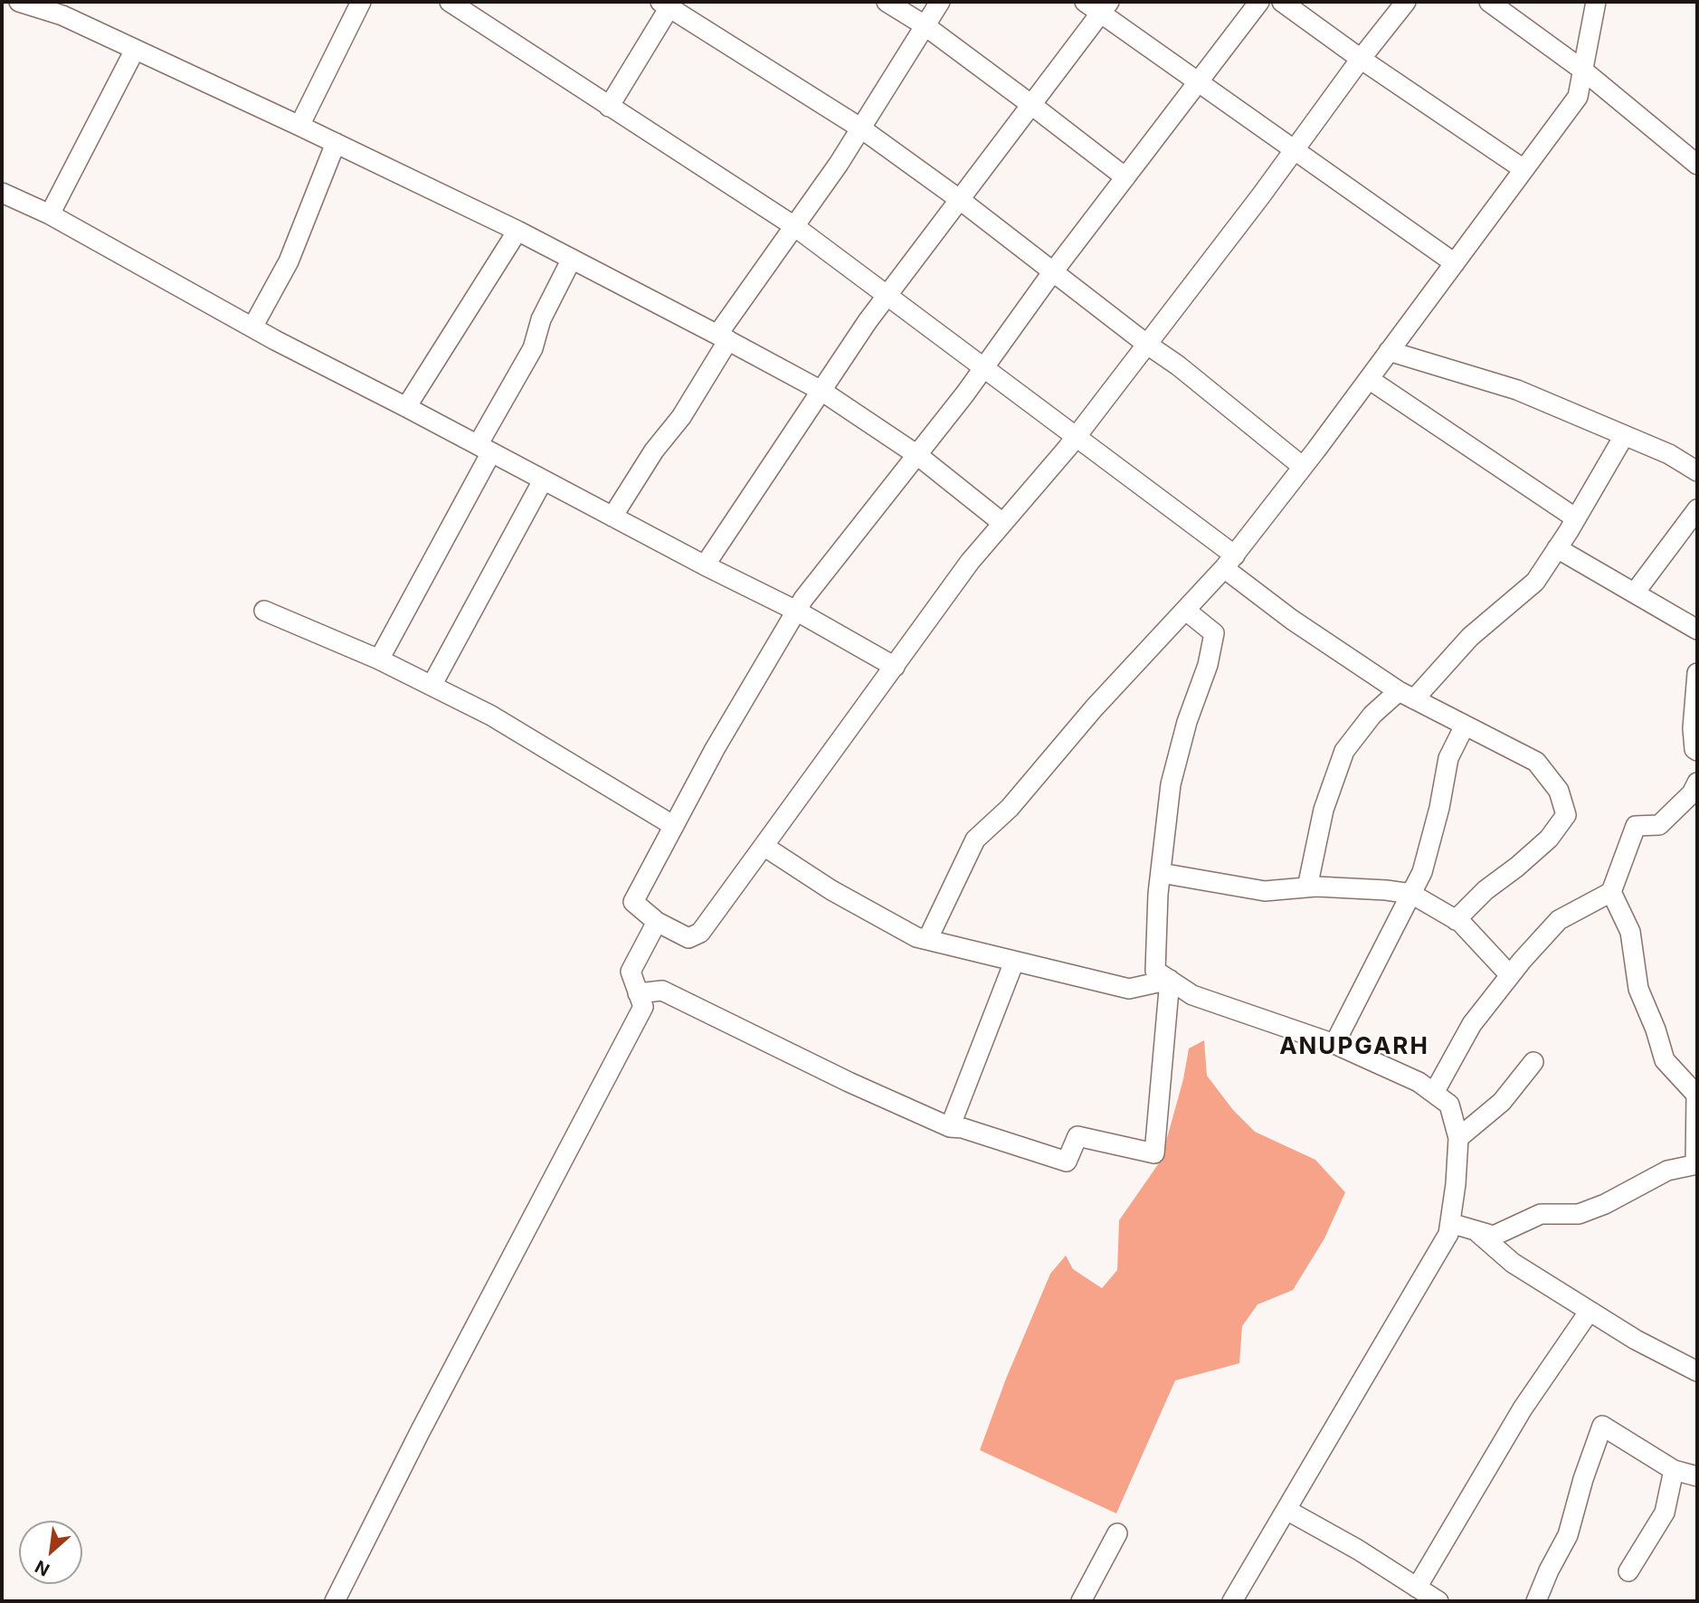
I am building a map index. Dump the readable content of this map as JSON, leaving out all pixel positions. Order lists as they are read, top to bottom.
{
  "districts": ["ANUPGARH"],
  "north": "bottom left"
}
